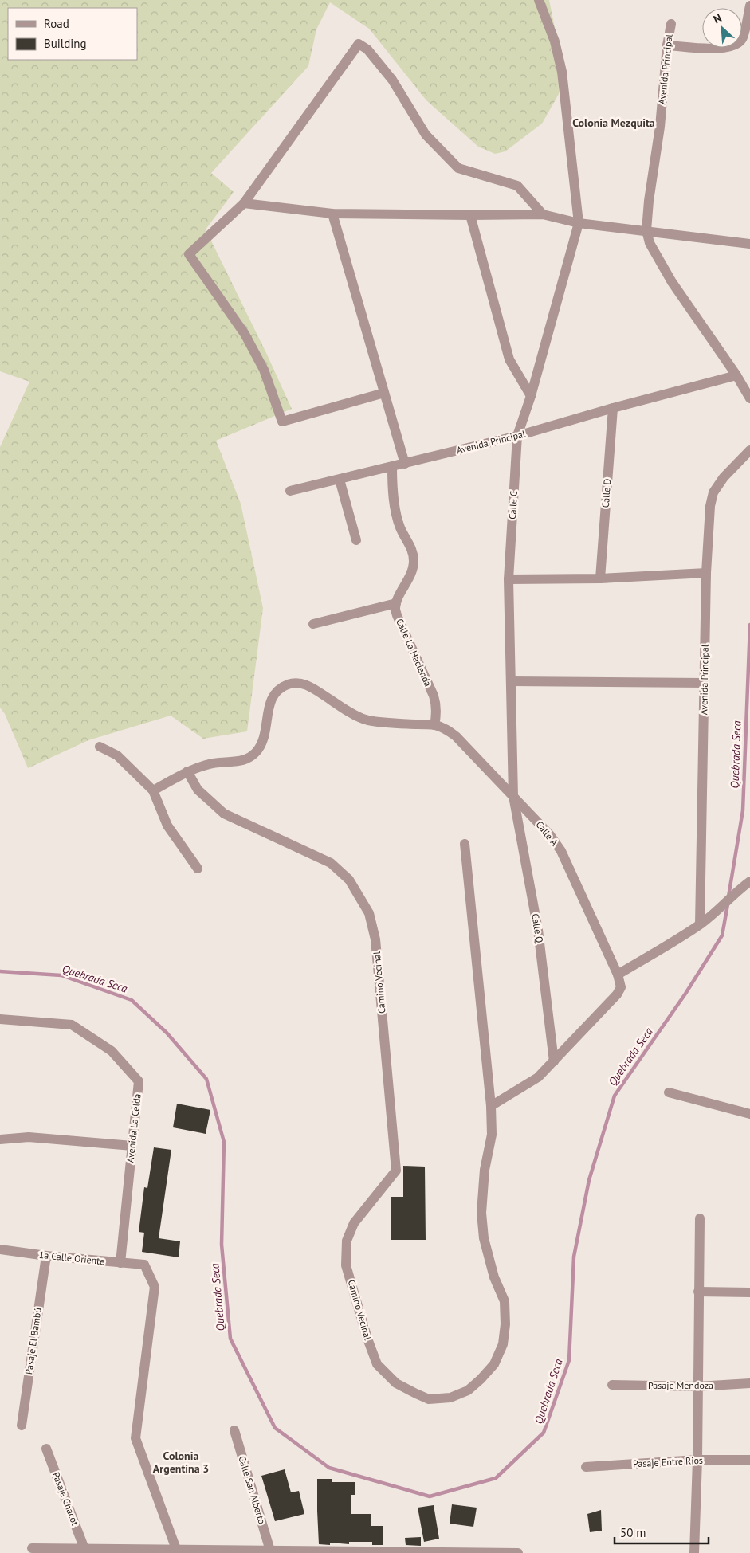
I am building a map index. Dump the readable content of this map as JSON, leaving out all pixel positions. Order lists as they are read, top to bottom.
{
  "streets": {
    "street": [
      "Avenida Principal",
      "Calle D",
      "Calle C",
      "Calle La Hacienda",
      "Calle A",
      "Calle Q",
      "Camino Vecinal",
      "Avenida La Celda",
      "1a Calle Oriente",
      "Pasaje El Bambú",
      "Pasaje Mendoza",
      "Pasaje Entre Rios",
      "Calle San Alberto",
      "Pasaje Chacot"
    ]
  },
  "crossings": [
    ["Avenida Principal", "Calle D"],
    ["Avenida Principal", "Calle C"],
    ["Calle C", "Calle A"],
    ["Calle C", "Calle Q"],
    ["Calle La Hacienda", "Calle A"],
    ["Calle A", "Calle Q"],
    ["Avenida La Celda", "1a Calle Oriente"],
    ["1a Calle Oriente", "Pasaje El Bambú"]
  ],
  "districts": ["Colonia Mezquita", "Colonia Argentina 3"],
  "water": ["Quebrada Seca"],
  "legend": ["Road", "Building"],
  "scale_bar": "50 m",
  "north": "top left"
}
